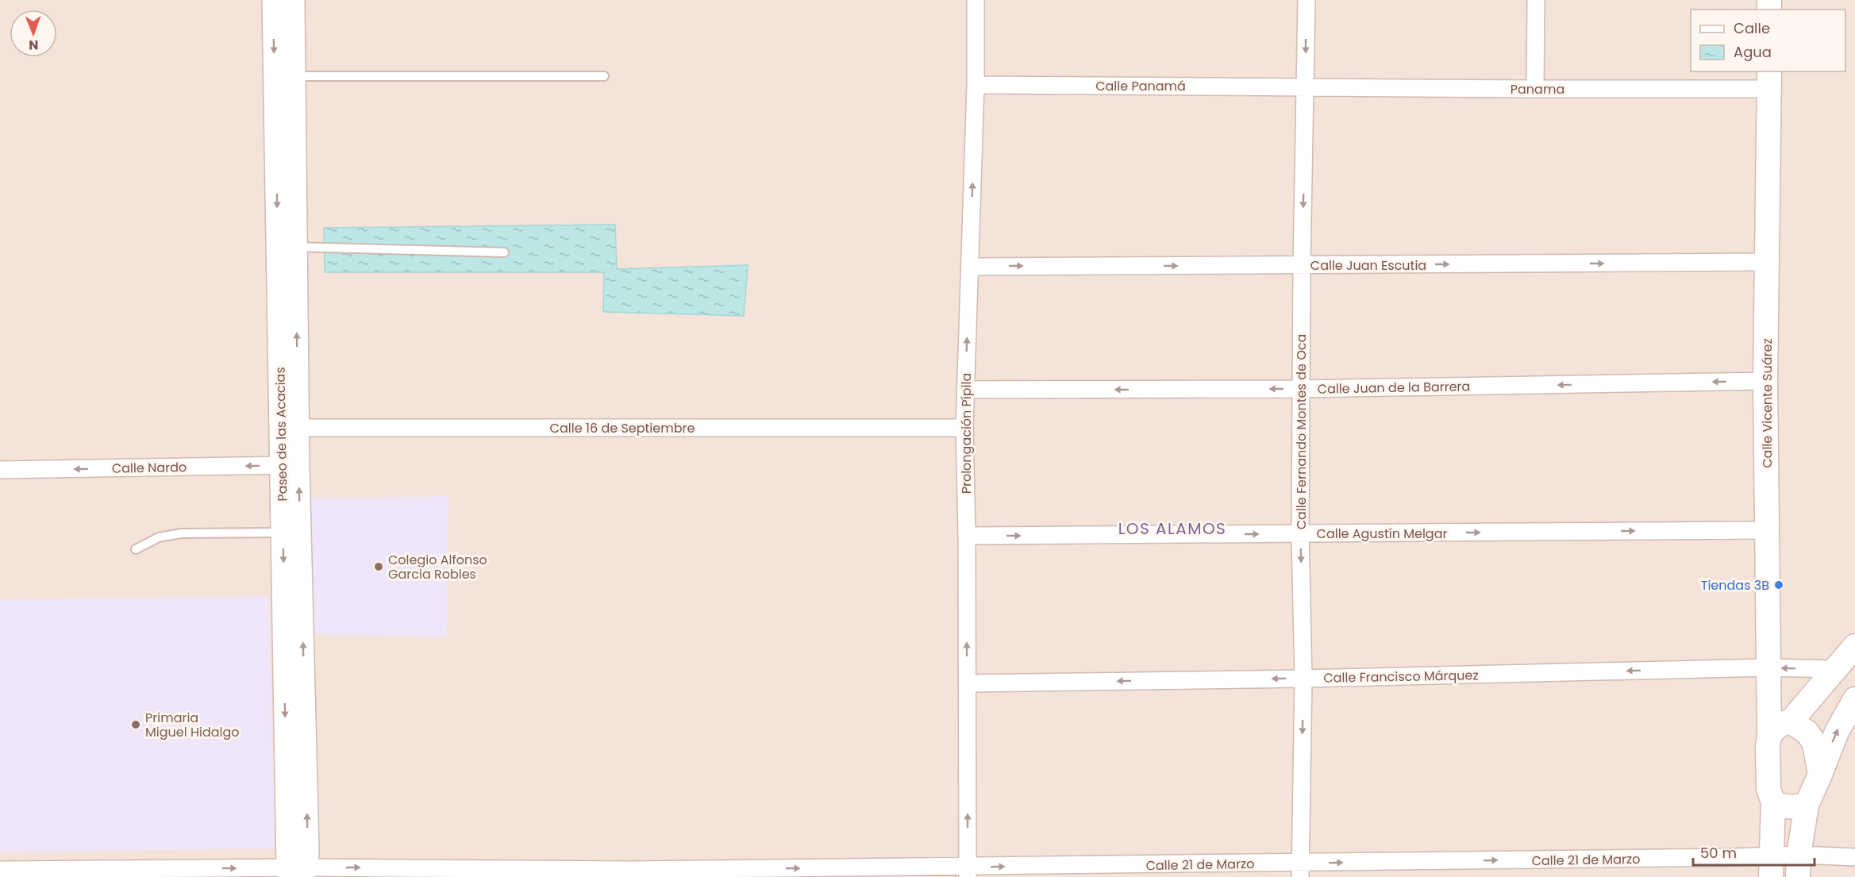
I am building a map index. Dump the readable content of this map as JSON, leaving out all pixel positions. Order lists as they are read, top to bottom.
{
  "streets": {
    "main road": ["Calle Vicente Suárez"],
    "street": [
      "Calle Panamá",
      "Panama",
      "Calle Juan Escutia",
      "Calle Juan de la Barrera",
      "Calle 16 de Septiembre",
      "Calle Fernando Montes de Oca",
      "Prolongación Pípila",
      "Paseo de las Acacias",
      "Calle Nardo",
      "Calle Agustín Melgar",
      "Calle Francisco Márquez",
      "Calle 21 de Marzo"
    ]
  },
  "crossings": [
    ["Calle Panamá", "Panama"],
    ["Calle Panamá", "Calle Fernando Montes de Oca"],
    ["Calle Panamá", "Prolongación Pípila"],
    ["Panama", "Calle Vicente Suárez"],
    ["Panama", "Calle Fernando Montes de Oca"],
    ["Calle Juan Escutia", "Calle Vicente Suárez"],
    ["Calle Juan Escutia", "Calle Fernando Montes de Oca"],
    ["Calle Juan Escutia", "Prolongación Pípila"],
    ["Calle Juan de la Barrera", "Calle Vicente Suárez"],
    ["Calle Juan de la Barrera", "Calle Fernando Montes de Oca"],
    ["Calle Juan de la Barrera", "Prolongación Pípila"],
    ["Calle Vicente Suárez", "Calle Agustín Melgar"],
    ["Calle Vicente Suárez", "Calle Francisco Márquez"],
    ["Calle 16 de Septiembre", "Prolongación Pípila"],
    ["Calle 16 de Septiembre", "Paseo de las Acacias"],
    ["Calle Fernando Montes de Oca", "Calle Agustín Melgar"],
    ["Calle Fernando Montes de Oca", "Calle Francisco Márquez"],
    ["Calle Fernando Montes de Oca", "Calle 21 de Marzo"],
    ["Prolongación Pípila", "Calle Agustín Melgar"],
    ["Prolongación Pípila", "Calle Francisco Márquez"],
    ["Prolongación Pípila", "Calle 21 de Marzo"],
    ["Paseo de las Acacias", "Calle Nardo"],
    ["Paseo de las Acacias", "Calle 21 de Marzo"]
  ],
  "one_way": [
    "Calle Juan Escutia",
    "Calle Juan de la Barrera",
    "Calle Fernando Montes de Oca",
    "Prolongación Pípila",
    "Calle Nardo",
    "Calle Agustín Melgar",
    "Calle Francisco Márquez",
    "Calle 21 de Marzo"
  ],
  "districts": ["LOS ALAMOS"],
  "places": ["Colegio Alfonso Garcia Robles", "Tiendas 3B", "Primaria Miguel Hidalgo"],
  "legend": ["Calle", "Agua"],
  "scale_bar": "50 m",
  "north": "bottom"
}
